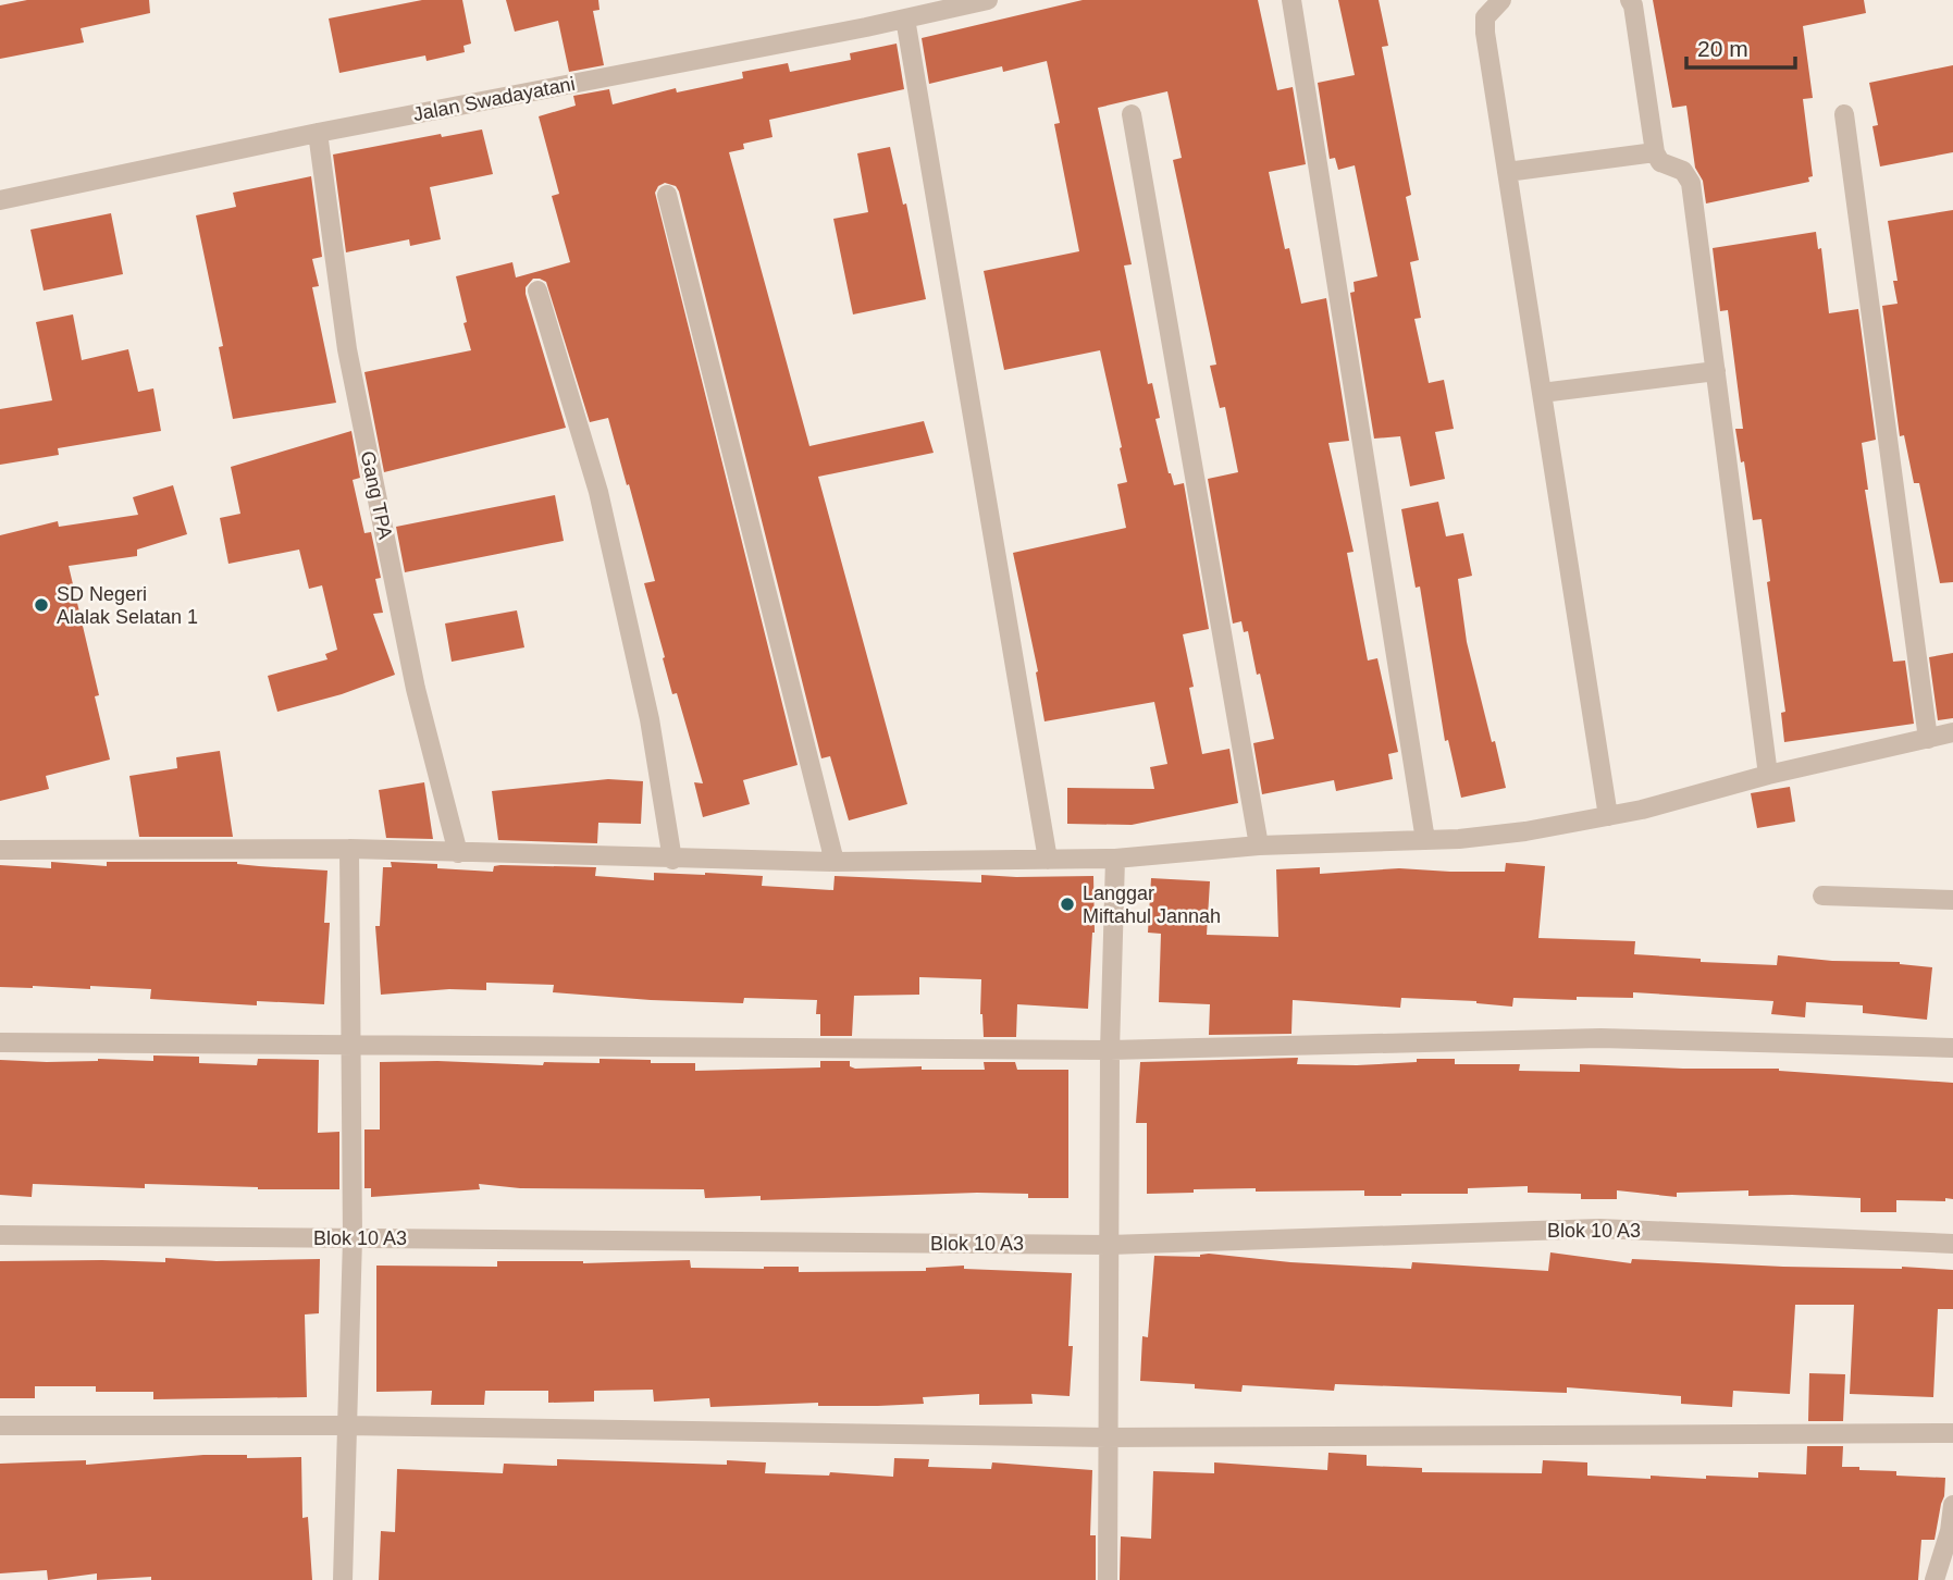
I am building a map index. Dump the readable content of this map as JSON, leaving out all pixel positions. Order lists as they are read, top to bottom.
{
  "streets": {
    "street": ["Jalan Swadayatani", "Gang TPA", "Blok 10 A3"]
  },
  "crossings": [
    ["Jalan Swadayatani", "Gang TPA"]
  ],
  "places": ["SD Negeri Alalak Selatan 1", "Langgar Miftahul Jannah"],
  "scale_bar": "20 m"
}
